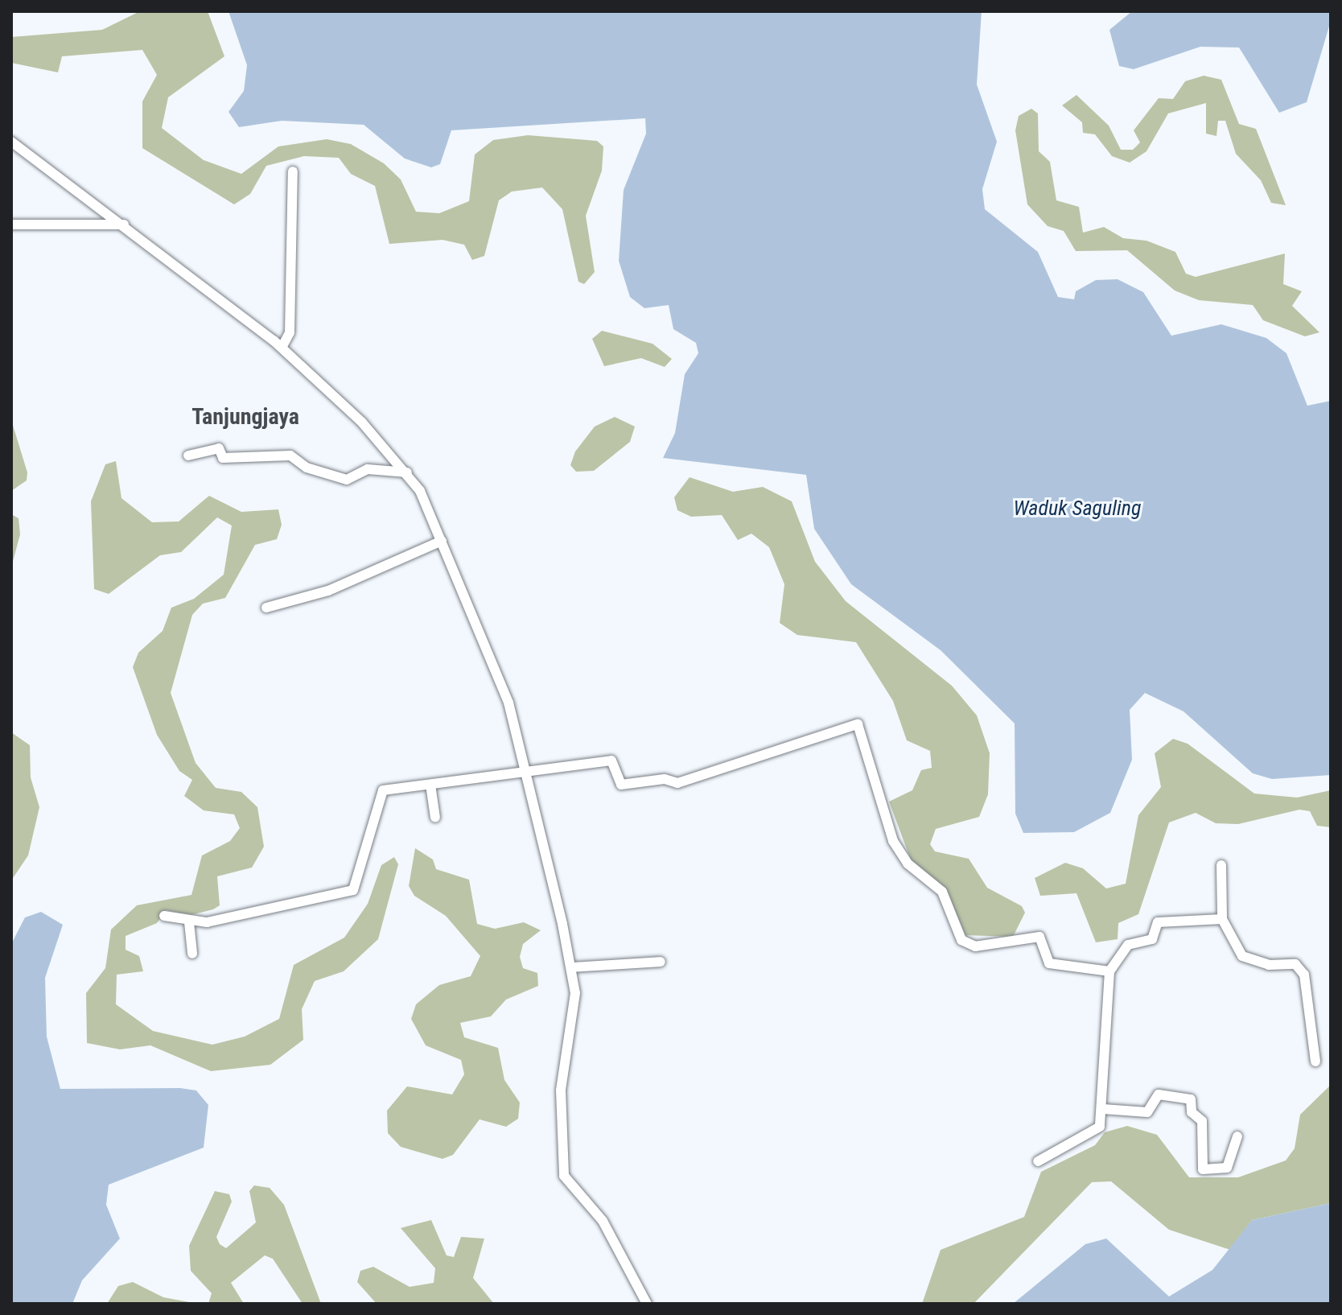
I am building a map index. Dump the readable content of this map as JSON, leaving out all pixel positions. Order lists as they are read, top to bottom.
{
  "districts": ["Tanjungjaya"],
  "water": ["Waduk Saguling"]
}
